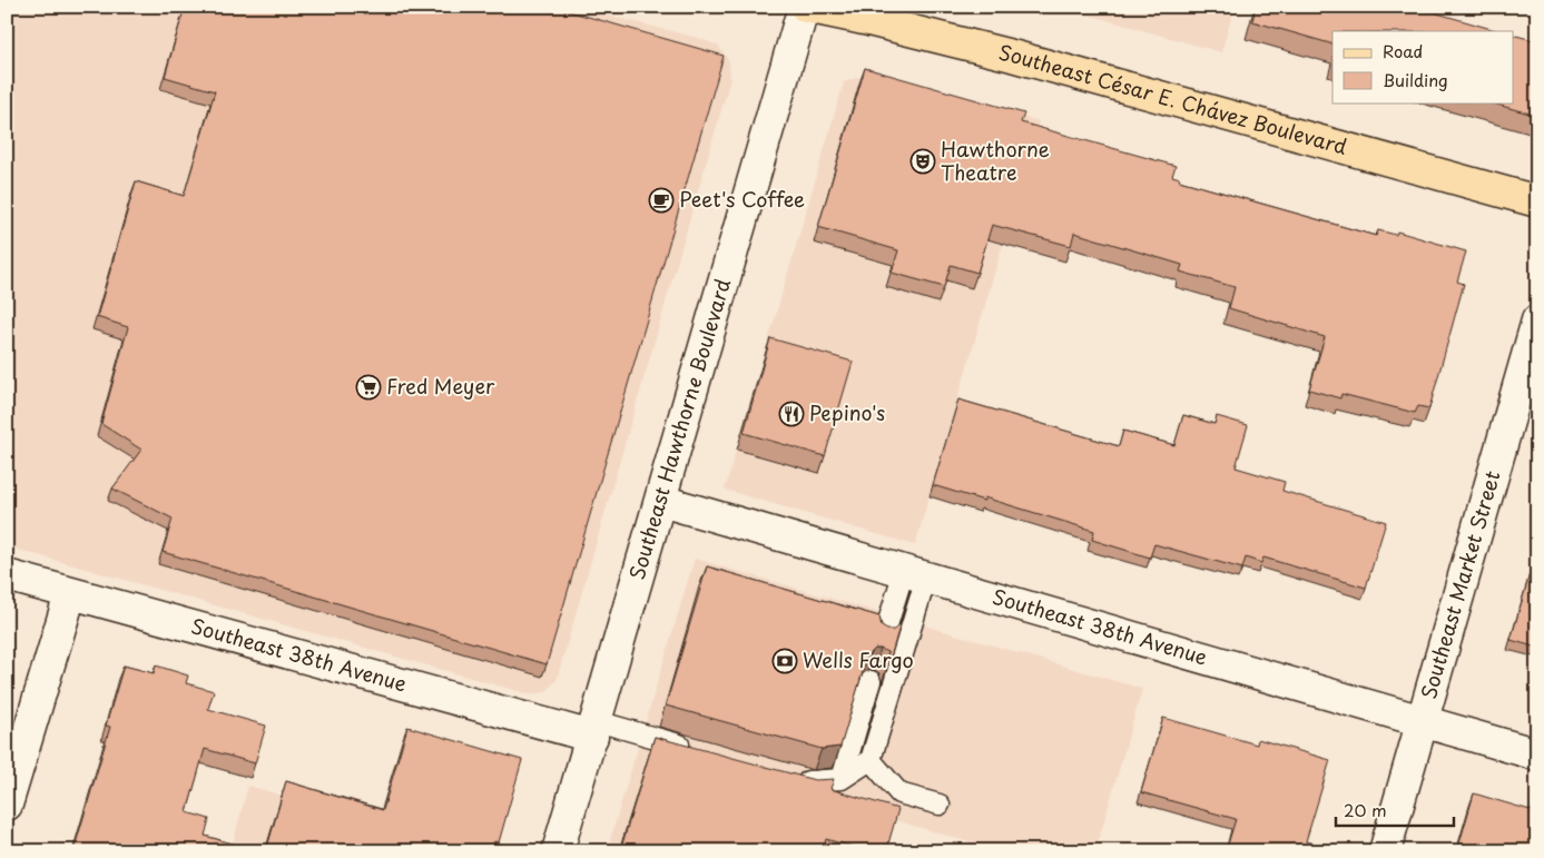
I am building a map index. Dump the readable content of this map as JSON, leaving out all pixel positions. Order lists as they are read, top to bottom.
{
  "streets": {
    "main road": ["Southeast César E. Chávez Boulevard"],
    "street": ["Southeast Hawthorne Boulevard", "Southeast Market Street", "Southeast 38th Avenue"]
  },
  "crossings": [
    ["Southeast César E. Chávez Boulevard", "Southeast Hawthorne Boulevard"],
    ["Southeast Hawthorne Boulevard", "Southeast 38th Avenue"],
    ["Southeast Market Street", "Southeast 38th Avenue"]
  ],
  "places": {
    "theatre": ["Hawthorne Theatre"],
    "cafe": ["Peet's Coffee"],
    "supermarket": ["Fred Meyer"],
    "restaurant": ["Pepino's"],
    "bank": ["Wells Fargo"]
  },
  "legend": ["Road", "Building"],
  "scale_bar": "20 m"
}
